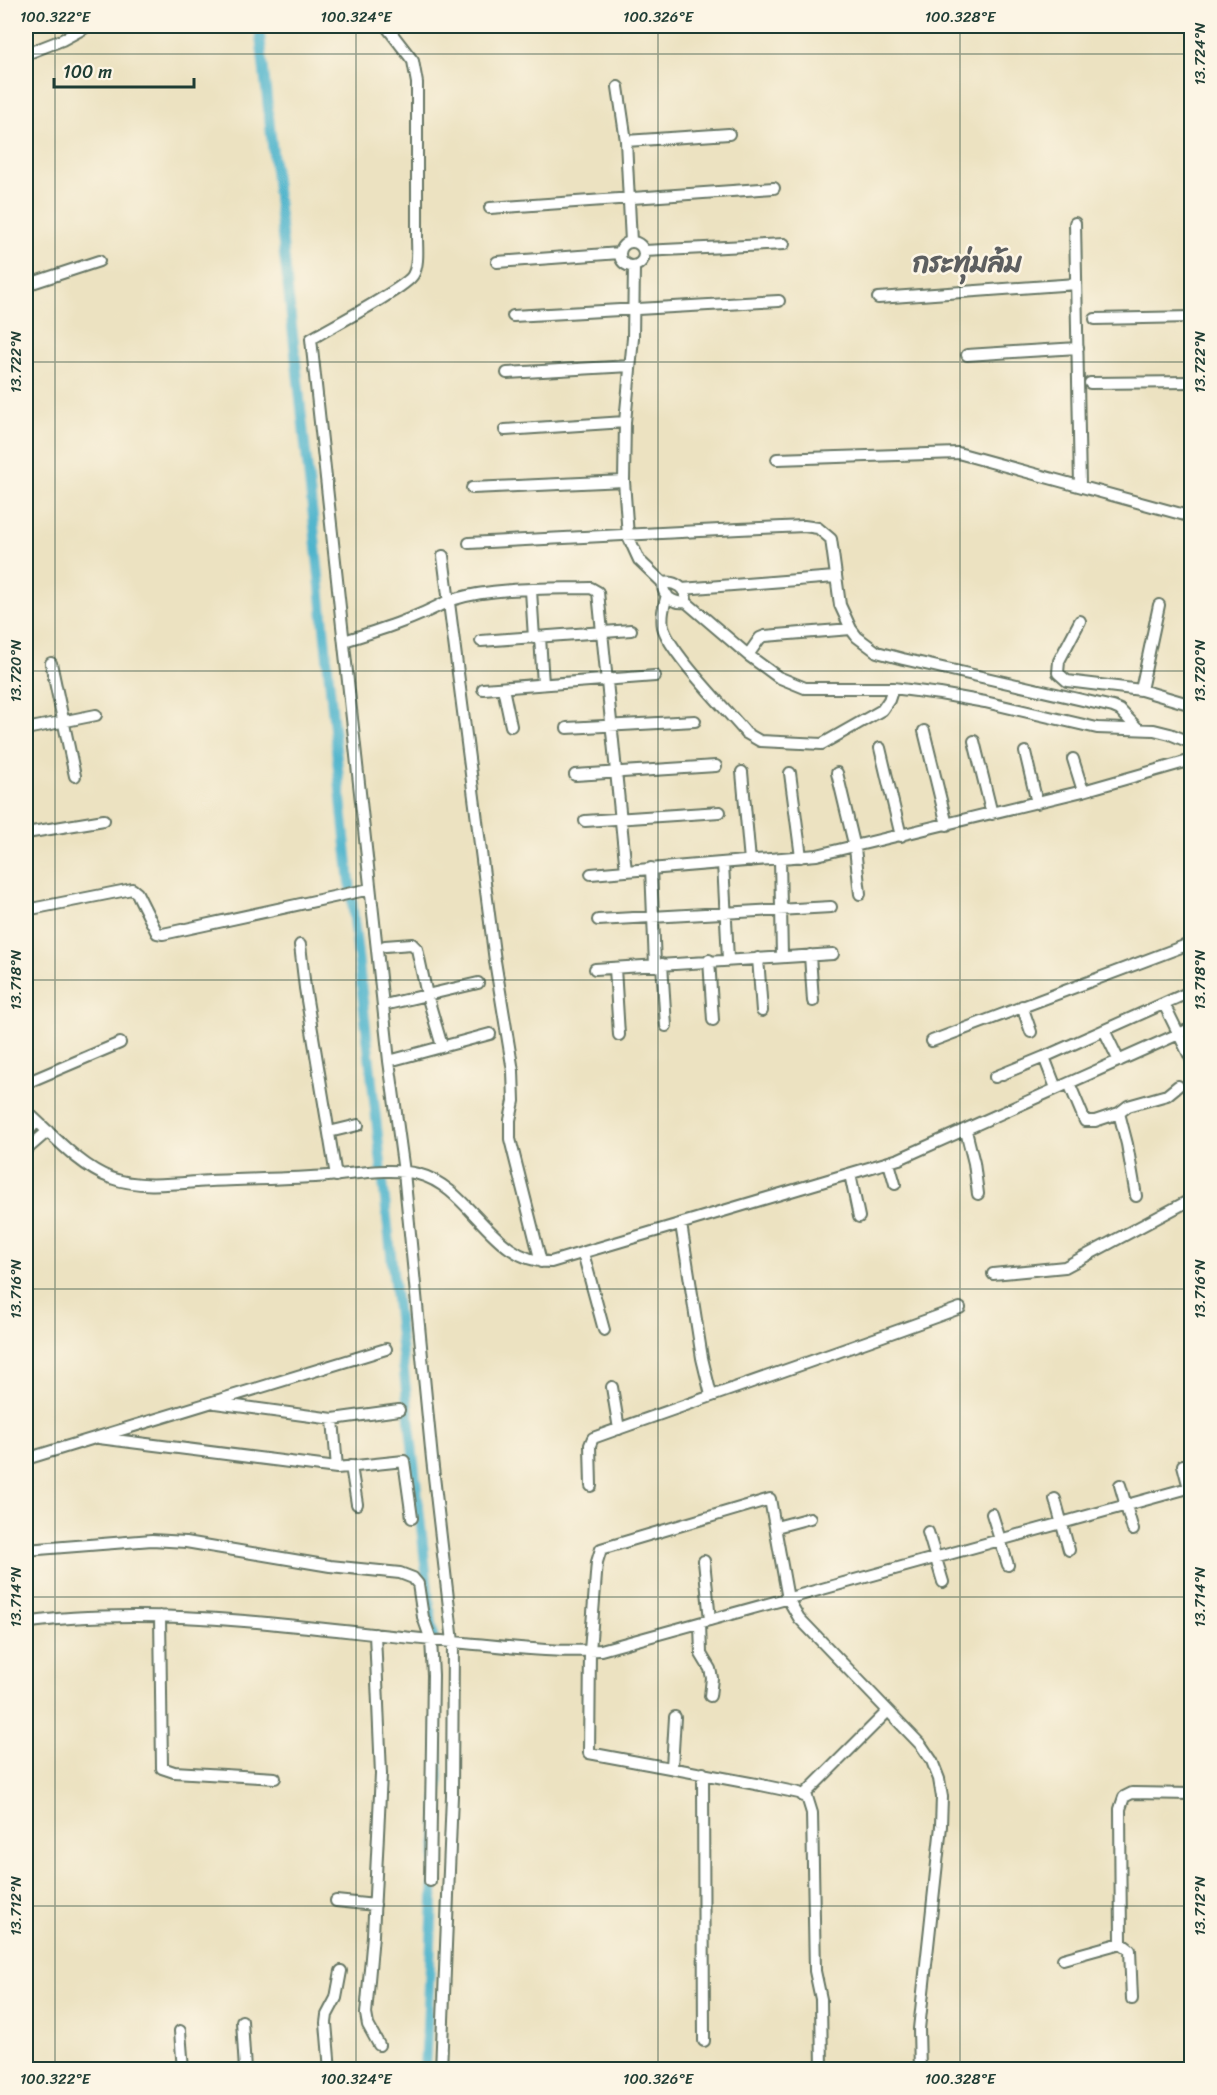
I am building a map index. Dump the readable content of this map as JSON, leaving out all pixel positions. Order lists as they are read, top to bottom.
{
  "districts": ["กระทุ่มล้ม"],
  "scale_bar": "100 m",
  "coordinates": [
    "100.322°E",
    "100.324°E",
    "100.326°E",
    "100.328°E",
    "13.724°N",
    "13.722°N",
    "13.720°N",
    "13.718°N",
    "13.716°N",
    "13.714°N",
    "13.712°N"
  ]
}
